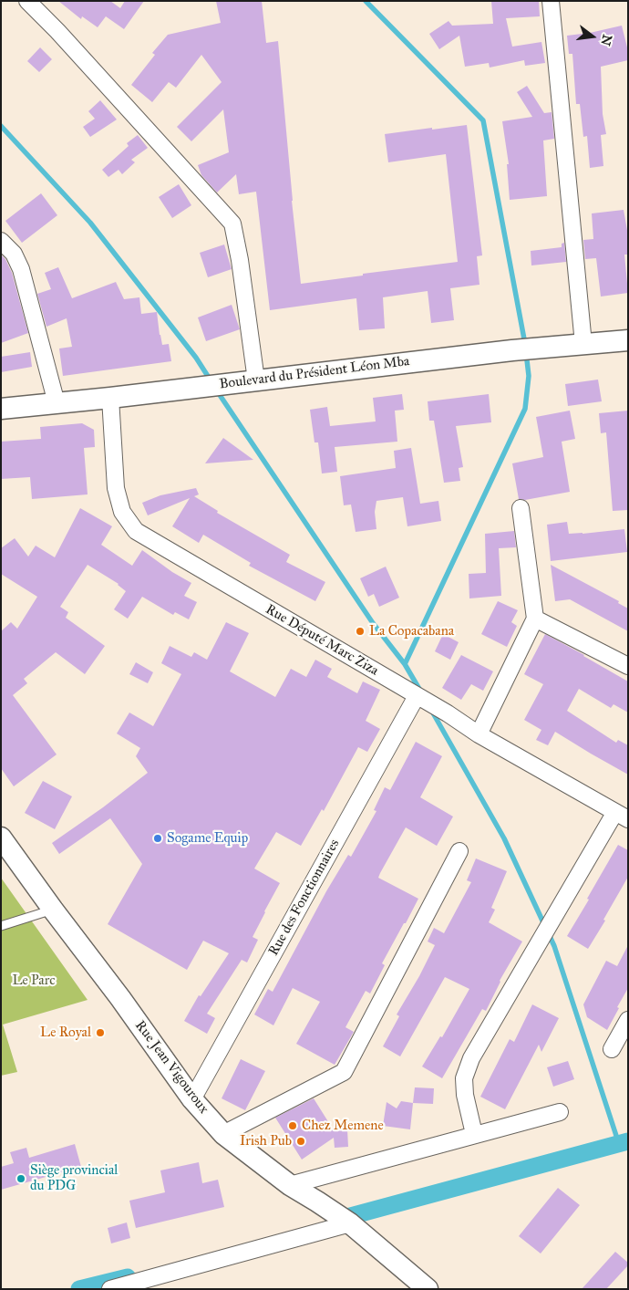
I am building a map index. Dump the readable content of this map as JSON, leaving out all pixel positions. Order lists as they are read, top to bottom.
{
  "streets": {
    "street": [
      "Boulevard du Président Léon Mba",
      "Rue Député Marc Ziza",
      "Rue des Fonctionnaires",
      "Rue Jean Vigouroux"
    ]
  },
  "crossings": [
    ["Boulevard du Président Léon Mba", "Rue Député Marc Ziza"],
    ["Rue Député Marc Ziza", "Rue des Fonctionnaires"],
    ["Rue des Fonctionnaires", "Rue Jean Vigouroux"]
  ],
  "parks": ["Le Parc"],
  "places": [
    "La Copacabana",
    "Sogame Equip",
    "Le Royal",
    "Chez Memene",
    "Irish Pub",
    "Siège provincial du PDG"
  ],
  "north": "right"
}
